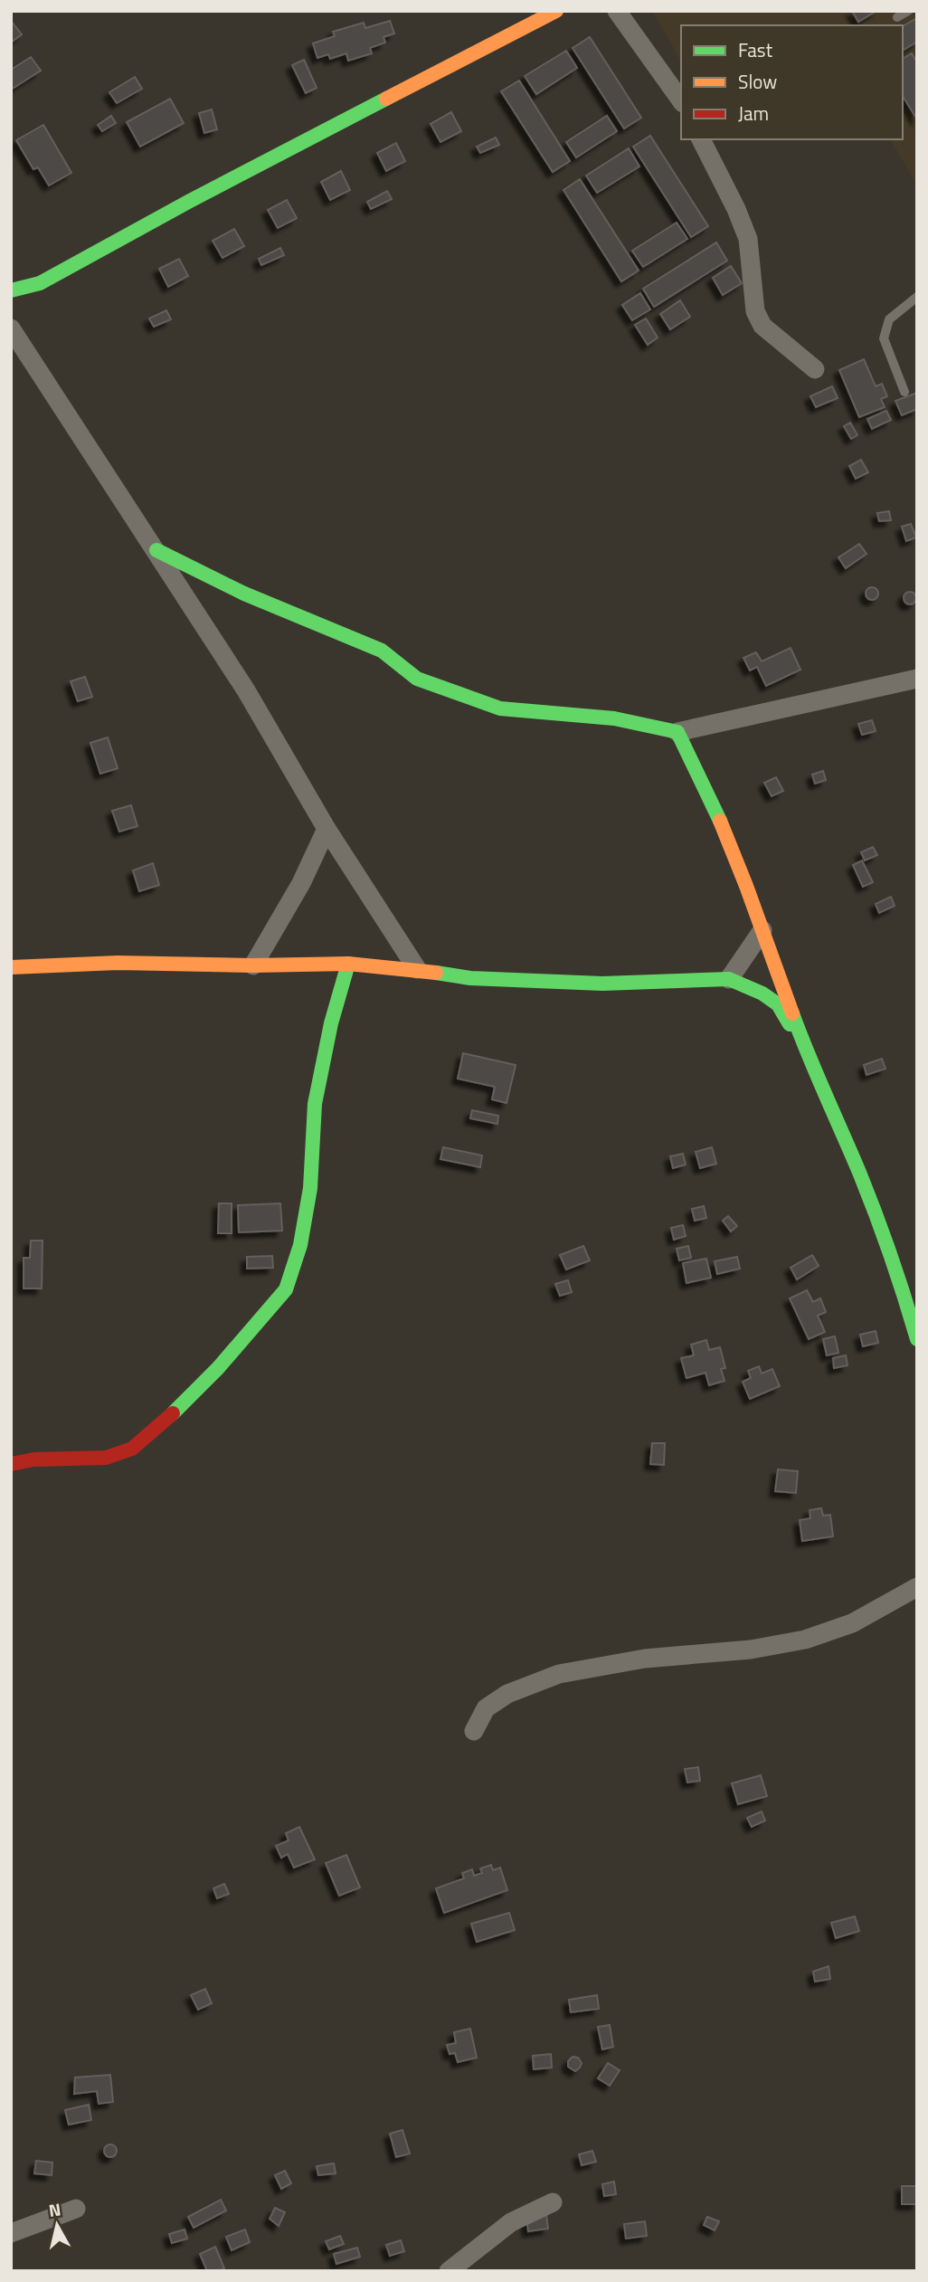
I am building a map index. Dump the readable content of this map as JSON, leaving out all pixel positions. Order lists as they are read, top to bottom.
{
  "legend": ["Fast", "Slow", "Jam"],
  "north": "top"
}
